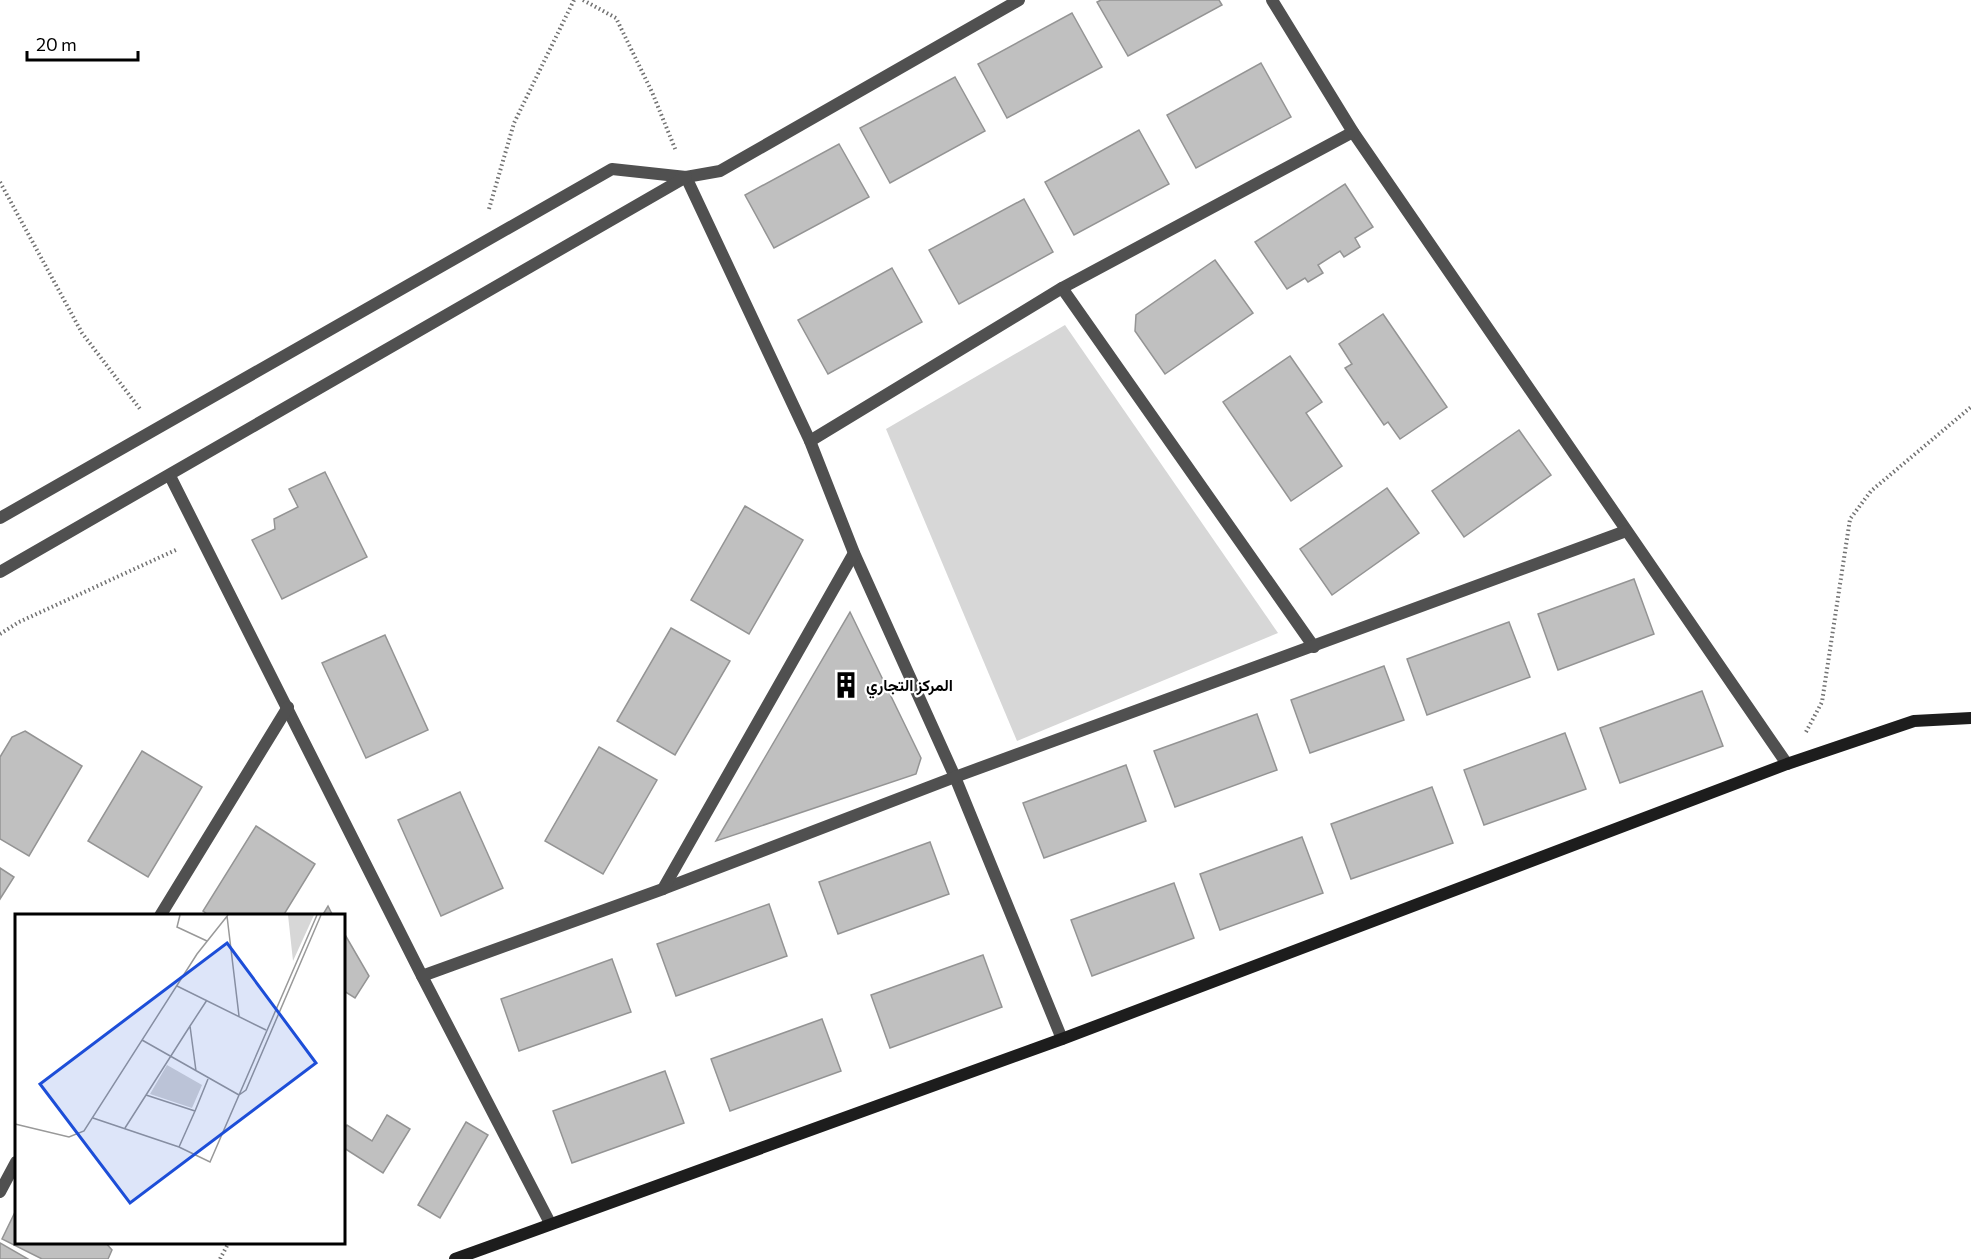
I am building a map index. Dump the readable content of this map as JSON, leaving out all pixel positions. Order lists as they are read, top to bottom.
{
  "places": {
    "building": ["المركز التجاري"]
  },
  "scale_bar": "20 m"
}
